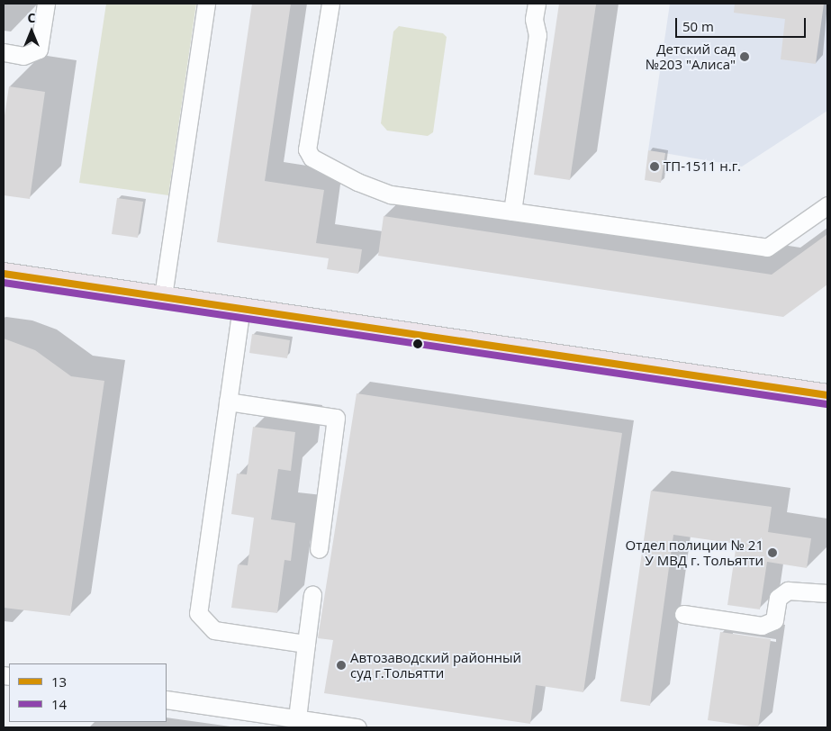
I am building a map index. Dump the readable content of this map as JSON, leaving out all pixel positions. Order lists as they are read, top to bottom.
{
  "places": [
    "Детский сад №203 \"Алиса\"",
    "ТП-1511 н.г.",
    "Отдел полиции № 21 У МВД г. Тольятти",
    "Автозаводский районный суд г.Тольятти"
  ],
  "lines": ["transit line 13", "transit line 14"],
  "legend": ["13", "14"],
  "scale_bar": "50 m",
  "north": "top"
}
